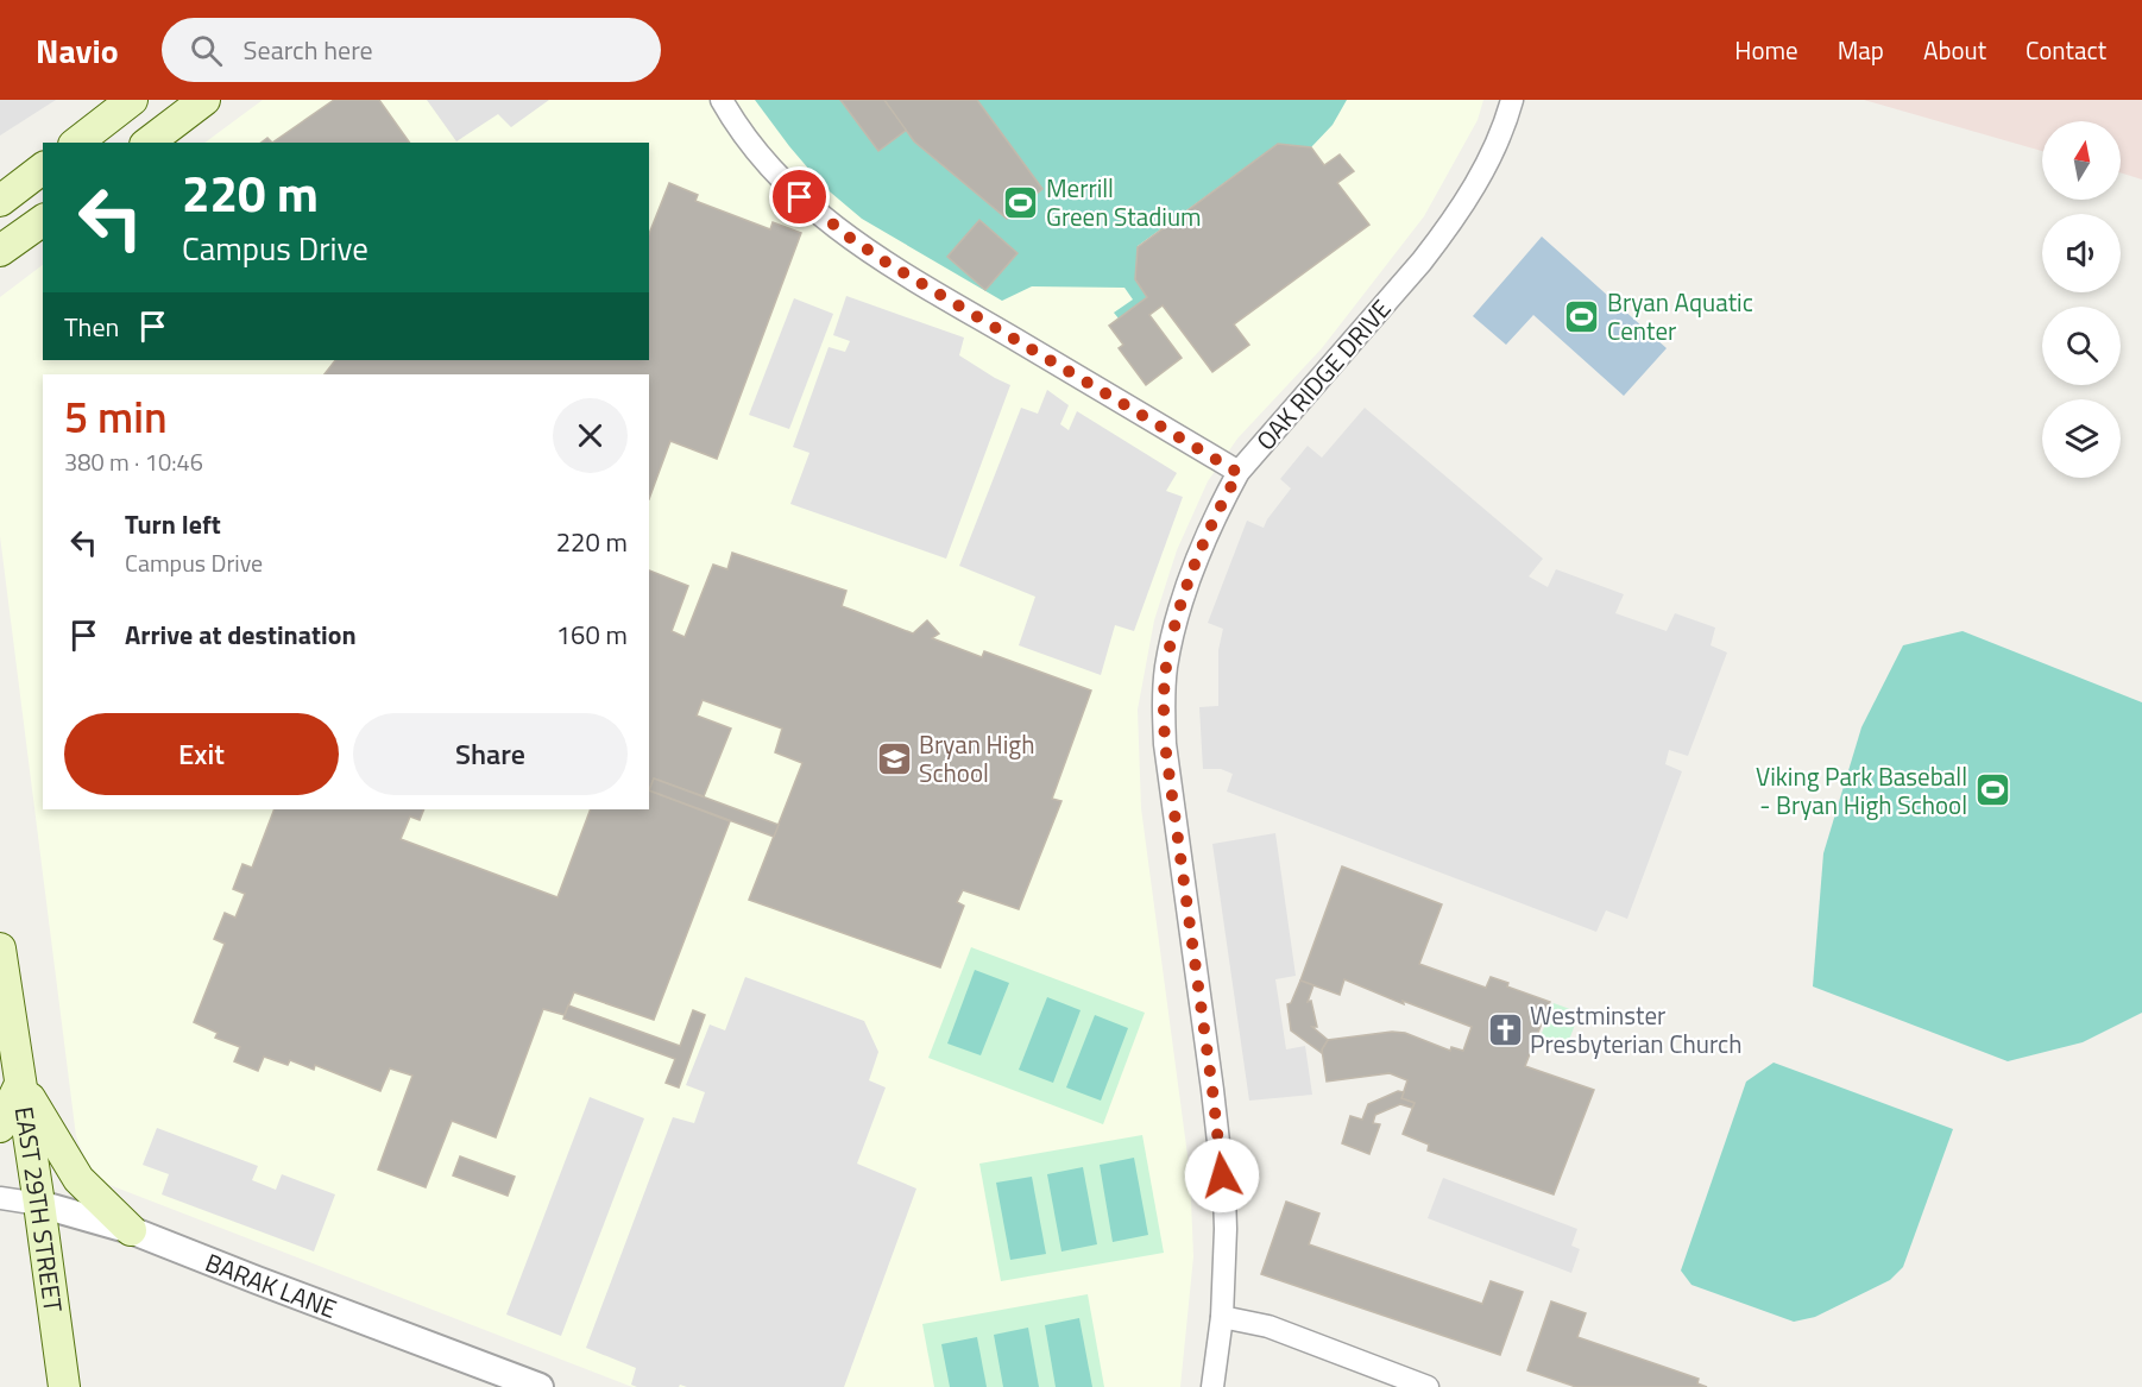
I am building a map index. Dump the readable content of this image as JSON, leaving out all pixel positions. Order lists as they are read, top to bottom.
{
  "streets": {
    "main road": ["EAST 29TH STREET"],
    "street": ["OAK RIDGE DRIVE", "BARAK LANE"]
  },
  "crossings": [
    ["EAST 29TH STREET", "BARAK LANE"]
  ],
  "places": {
    "sports": ["Merrill Green Stadium", "Bryan Aquatic Center", "Viking Park Baseball - Bryan High School"],
    "school or university": ["Bryan High School"],
    "church": ["Westminster Presbyterian Church"]
  },
  "north": "top",
  "page": {
    "header": "Navio",
    "search": "Search here",
    "nav": [
      "Home",
      "Map",
      "About",
      "Contact"
    ],
    "turn": ["220 m", "Campus Drive"],
    "then": "Then",
    "heading": ["5 min", "380 m · 10:46"],
    "list": [
      {
        "name": "Turn left",
        "note": "Campus Drive",
        "value": "220 m"
      },
      {
        "name": "Arrive at destination",
        "value": "160 m"
      }
    ],
    "buttons": ["Exit", "Share"]
  }
}
